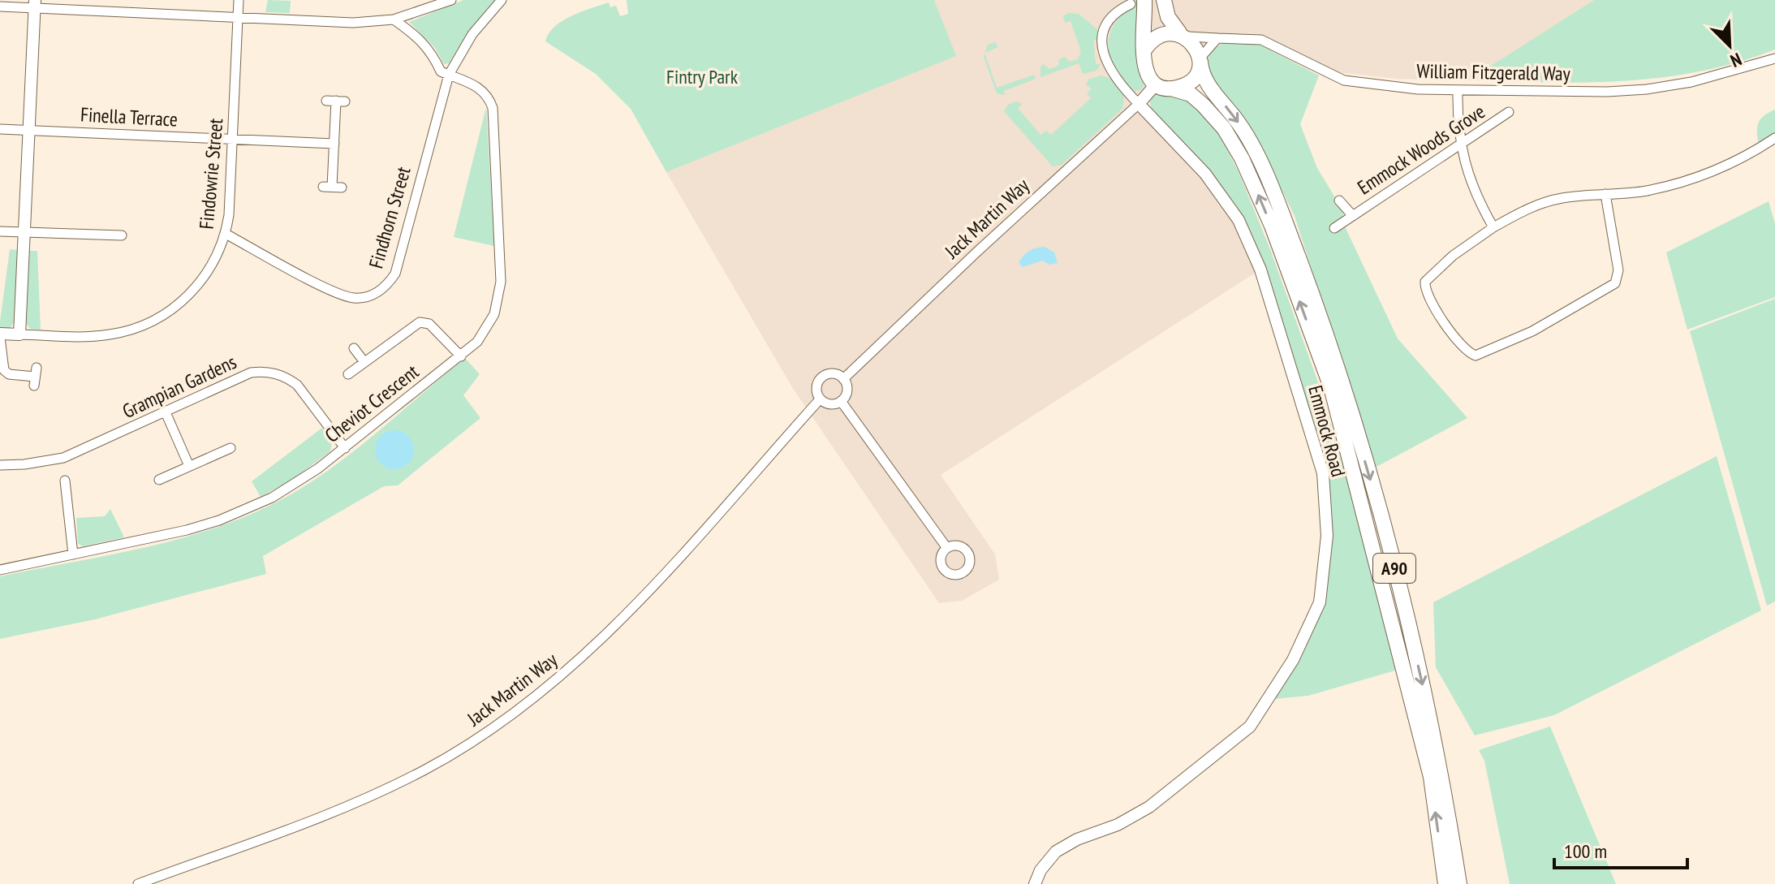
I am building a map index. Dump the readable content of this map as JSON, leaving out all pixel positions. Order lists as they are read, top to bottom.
{
  "streets": {
    "highway": ["A90"],
    "street": [
      "William Fitzgerald Way",
      "Finella Terrace",
      "Emmock Woods Grove",
      "Findowrie Street",
      "Findhorn Street",
      "Jack Martin Way",
      "Grampian Gardens",
      "Cheviot Crescent",
      "Emmock Road"
    ]
  },
  "crossings": [
    ["William Fitzgerald Way", "Jack Martin Way"],
    ["William Fitzgerald Way", "A90"],
    ["Finella Terrace", "Findowrie Street"],
    ["Findowrie Street", "Findhorn Street"],
    ["Findhorn Street", "Cheviot Crescent"],
    ["Jack Martin Way", "Emmock Road"],
    ["Jack Martin Way", "A90"],
    ["Grampian Gardens", "Cheviot Crescent"]
  ],
  "parks": ["Fintry Park"],
  "scale_bar": "100 m",
  "north": "bottom right"
}
